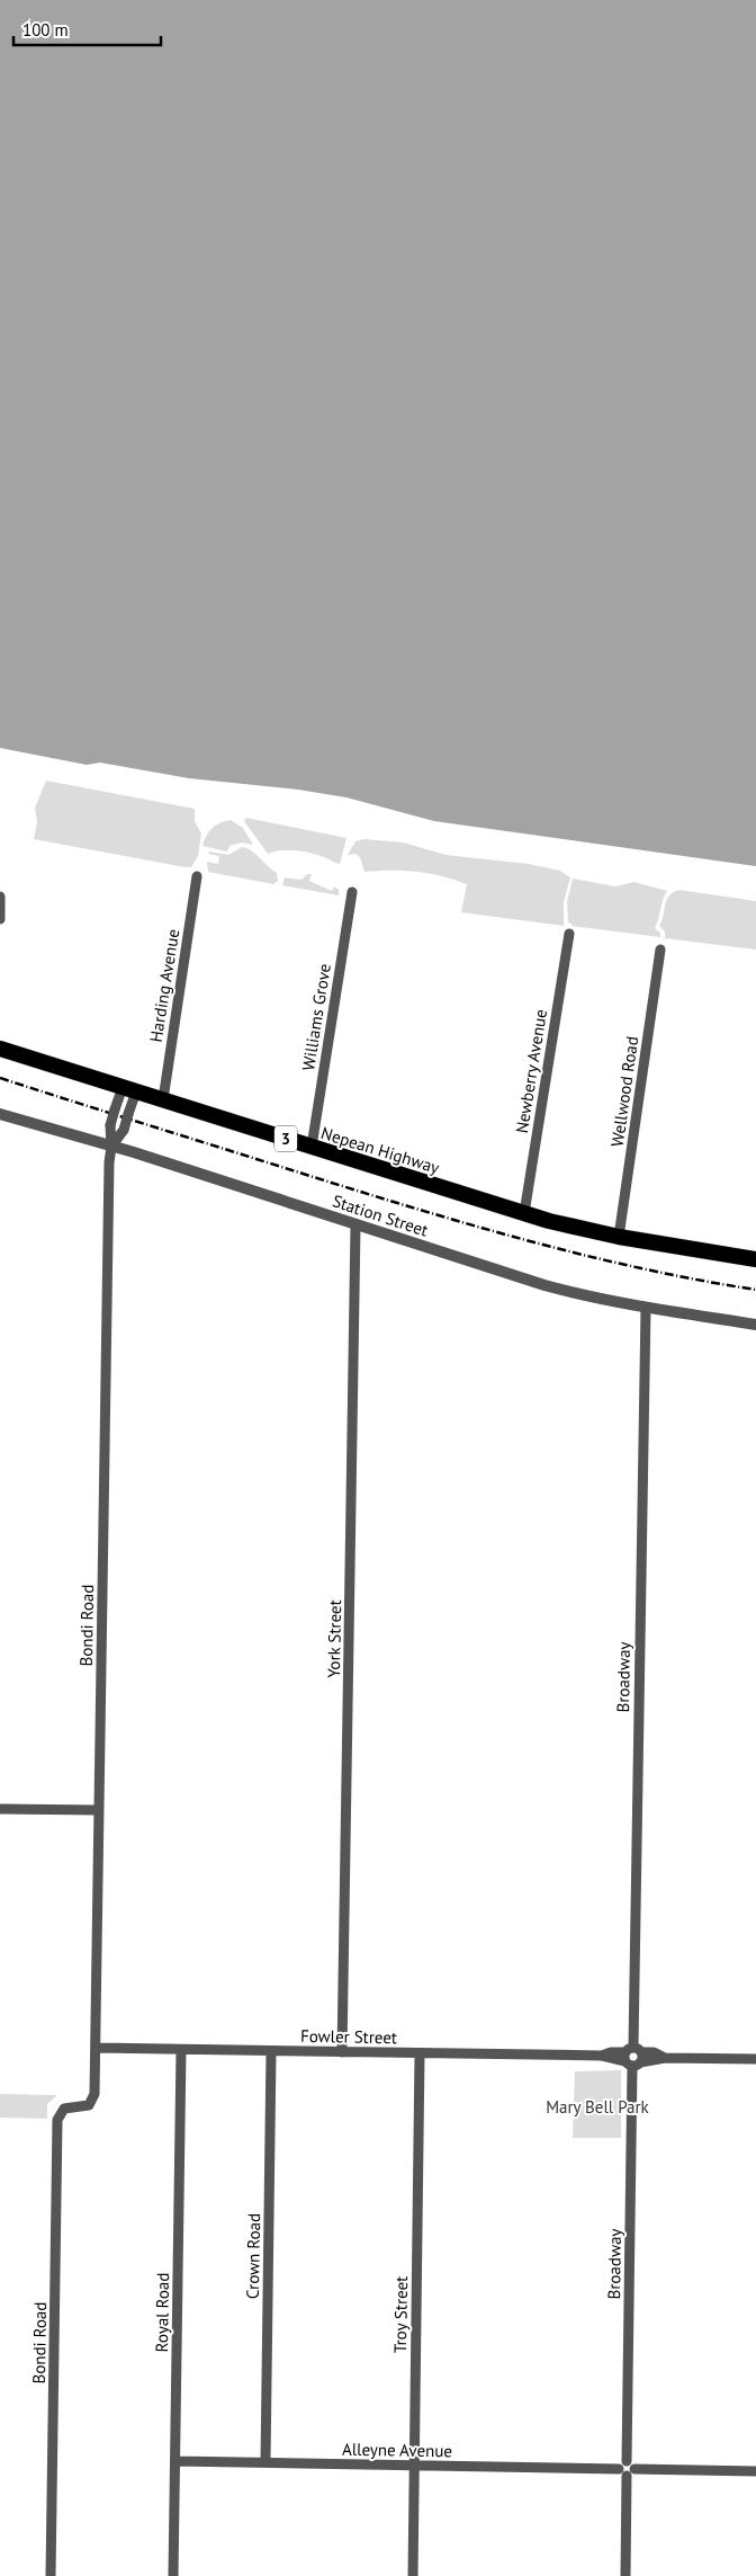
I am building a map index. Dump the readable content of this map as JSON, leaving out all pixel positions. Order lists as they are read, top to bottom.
{
  "streets": {
    "highway": ["3", "Nepean Highway"],
    "street": [
      "Harding Avenue",
      "Williams Grove",
      "Newberry Avenue",
      "Wellwood Road",
      "Station Street",
      "Bondi Road",
      "York Street",
      "Broadway",
      "Fowler Street",
      "Crown Road",
      "Royal Road",
      "Troy Street",
      "Alleyne Avenue"
    ]
  },
  "crossings": [
    ["Harding Avenue", "Nepean Highway"],
    ["Williams Grove", "Nepean Highway"],
    ["Newberry Avenue", "Nepean Highway"],
    ["Wellwood Road", "Nepean Highway"],
    ["Nepean Highway", "Bondi Road"],
    ["Station Street", "Bondi Road"],
    ["Station Street", "York Street"],
    ["Station Street", "Broadway"],
    ["Bondi Road", "Fowler Street"],
    ["York Street", "Fowler Street"],
    ["Broadway", "Fowler Street"],
    ["Broadway", "Alleyne Avenue"],
    ["Fowler Street", "Crown Road"],
    ["Fowler Street", "Royal Road"],
    ["Fowler Street", "Troy Street"],
    ["Crown Road", "Alleyne Avenue"],
    ["Royal Road", "Alleyne Avenue"],
    ["Troy Street", "Alleyne Avenue"]
  ],
  "parks": ["Mary Bell Park"],
  "scale_bar": "100 m"
}
